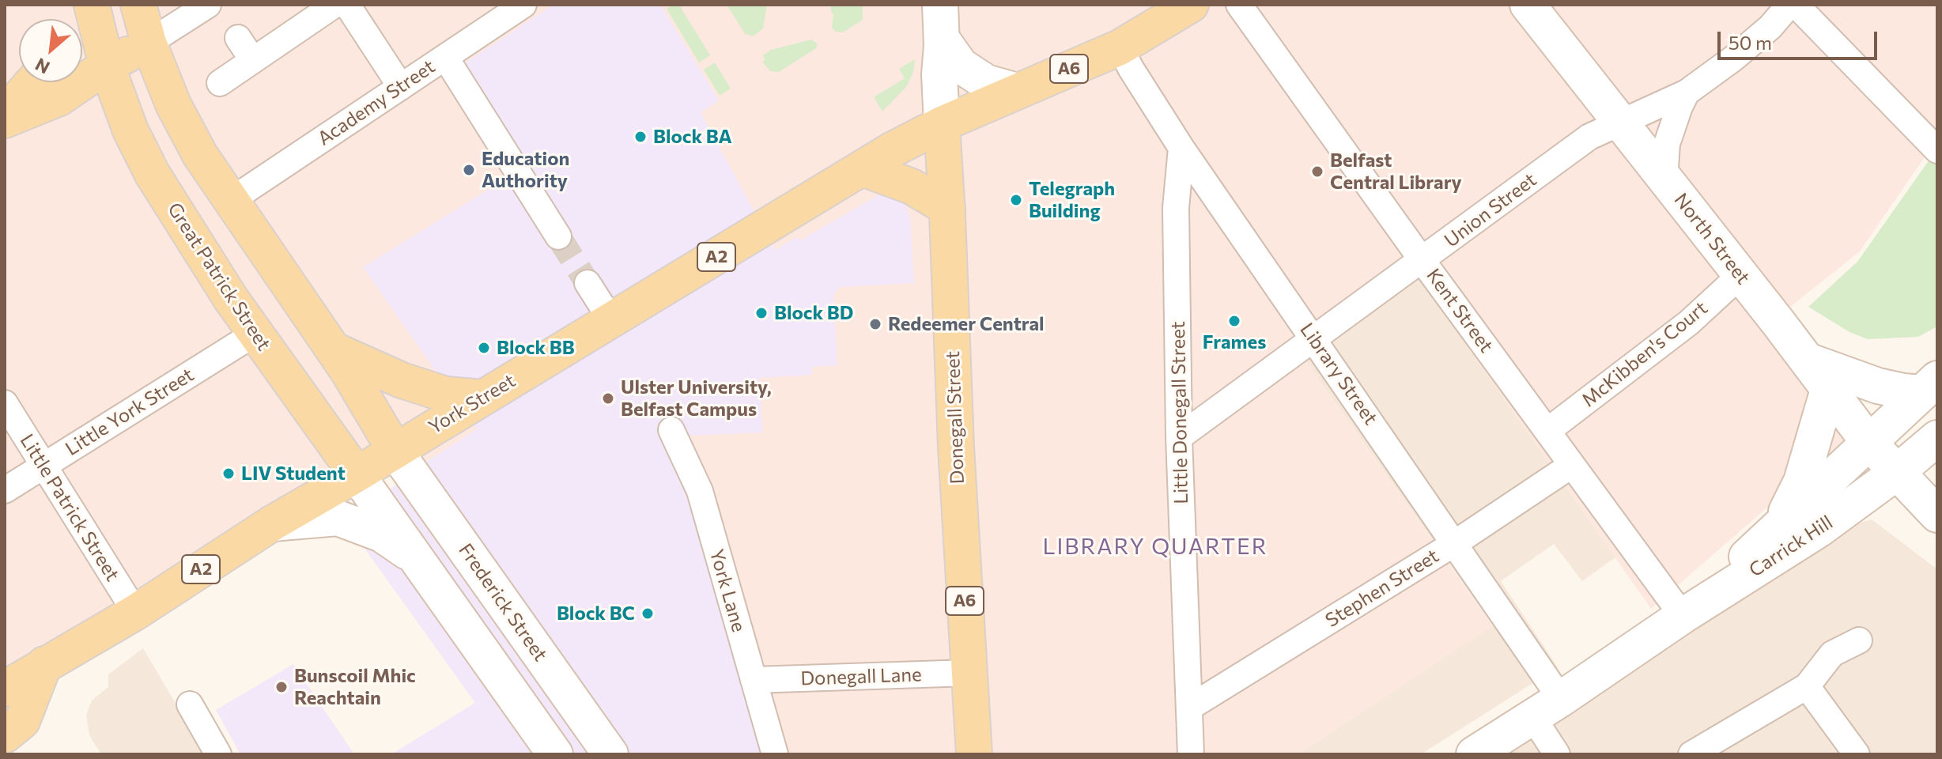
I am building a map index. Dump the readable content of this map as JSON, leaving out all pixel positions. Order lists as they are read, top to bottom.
{
  "streets": {
    "main road": [
      "A6",
      "North Street",
      "A2",
      "Great Patrick Street",
      "York Street",
      "Donegall Street",
      "Carrick Hill",
      "Frederick Street"
    ],
    "street": [
      "Academy Street",
      "Union Street",
      "Kent Street",
      "McKibben's Court",
      "Library Street",
      "Little York Street",
      "Little Donegall Street",
      "Little Patrick Street",
      "Stephen Street",
      "York Lane",
      "Donegall Lane"
    ]
  },
  "crossings": [
    ["A6", "Library Street"],
    ["A6", "York Street"],
    ["A6", "Donegall Street"],
    ["Union Street", "North Street"],
    ["Union Street", "Kent Street"],
    ["Union Street", "Library Street"],
    ["Union Street", "Little Donegall Street"],
    ["North Street", "McKibben's Court"],
    ["North Street", "Carrick Hill"],
    ["Great Patrick Street", "York Street"],
    ["Great Patrick Street", "Little York Street"],
    ["Kent Street", "McKibben's Court"],
    ["Kent Street", "Carrick Hill"],
    ["Kent Street", "Stephen Street"],
    ["Library Street", "Little Donegall Street"],
    ["Library Street", "Carrick Hill"],
    ["Library Street", "Stephen Street"],
    ["York Street", "Donegall Street"],
    ["York Street", "Little Patrick Street"],
    ["York Street", "Frederick Street"],
    ["Little York Street", "Little Patrick Street"],
    ["Little Donegall Street", "Stephen Street"],
    ["Donegall Street", "Donegall Lane"],
    ["York Lane", "Donegall Lane"]
  ],
  "districts": ["LIBRARY QUARTER"],
  "places": [
    "Block BA",
    "Education Authority",
    "Belfast Central Library",
    "Telegraph Building",
    "Block BD",
    "Frames",
    "Redeemer Central",
    "Block BB",
    "Ulster University, Belfast Campus",
    "LIV Student",
    "Block BC",
    "Bunscoil Mhic Reachtain"
  ],
  "scale_bar": "50 m",
  "north": "bottom left"
}
